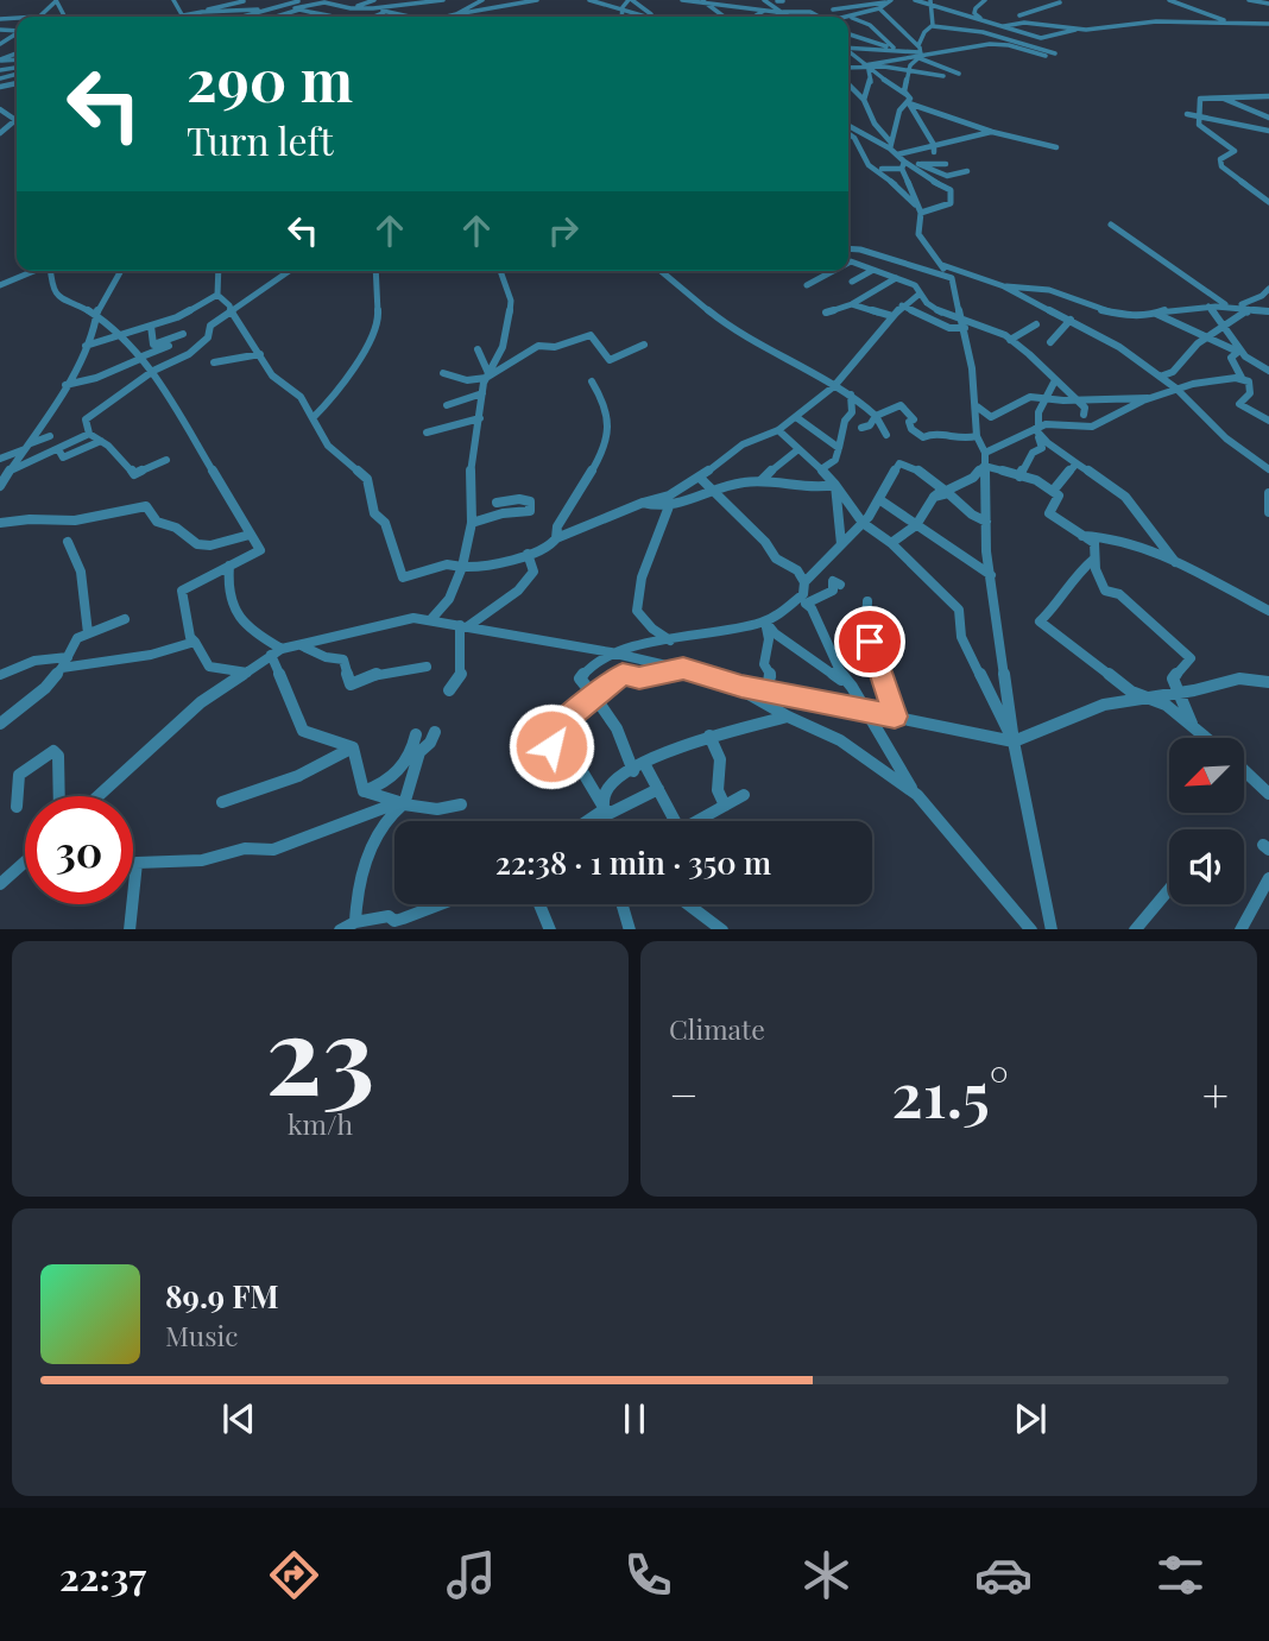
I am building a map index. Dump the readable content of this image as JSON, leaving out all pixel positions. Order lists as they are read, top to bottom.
{
  "north": "bottom left",
  "page": {
    "turn": ["290 m", "Turn left"],
    "limit": "30",
    "trip": "22:38 · 1 min · 350 m",
    "tile": [
      ["23", "km/h"],
      "Climate"
    ],
    "heat": ["−", "21.5°", "+"],
    "song": ["89.9 FM", "Music"],
    "tabs": "22:37"
  }
}
